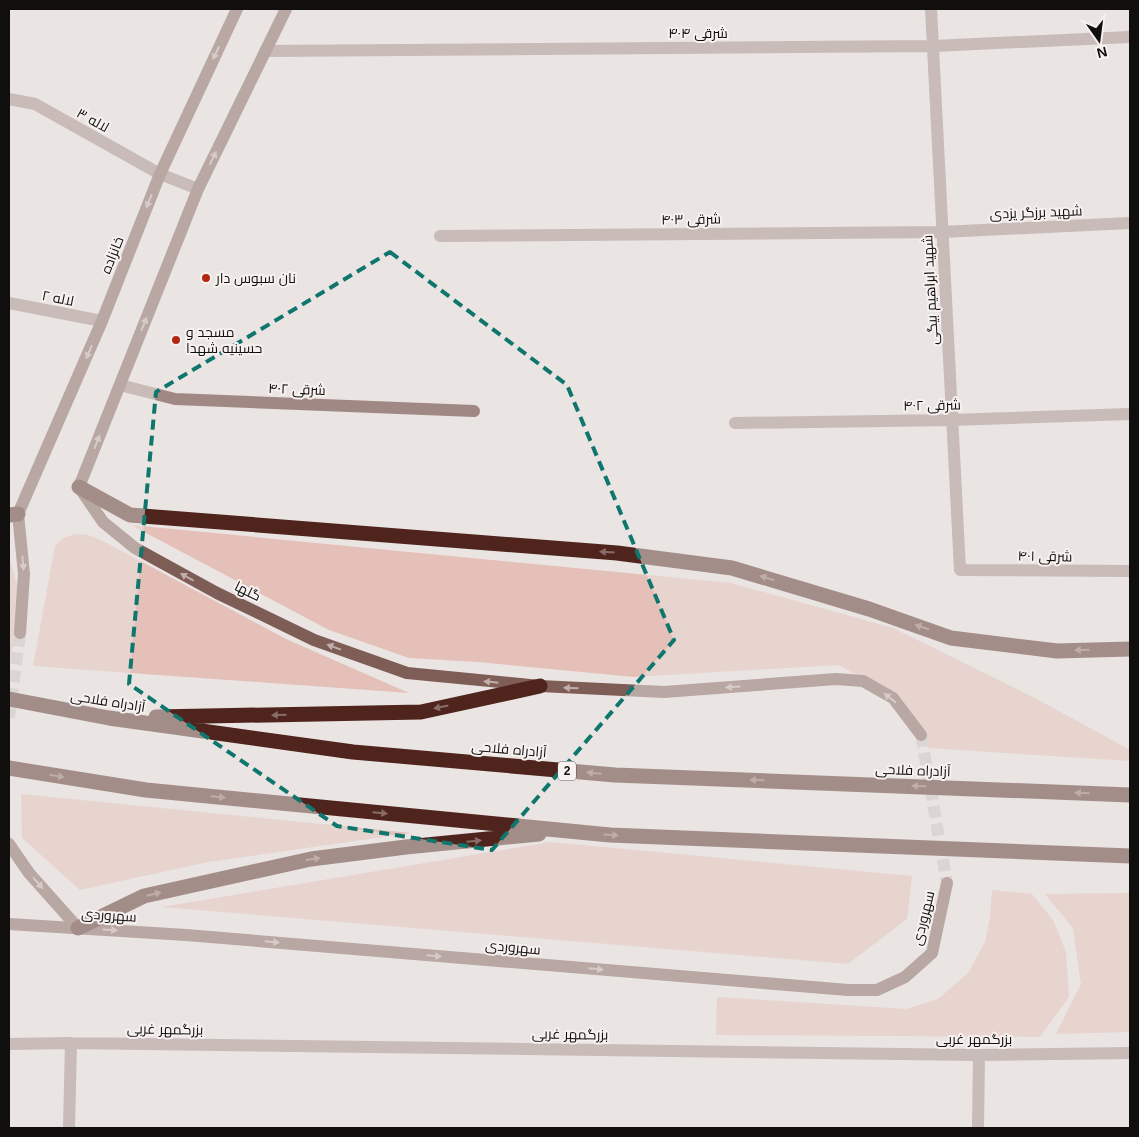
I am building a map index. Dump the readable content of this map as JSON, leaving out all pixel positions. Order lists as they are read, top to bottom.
{
  "streets": {
    "highway": ["آزادراه فلاحی", "2"],
    "main road": ["خانزاده", "گلها", "سهروردی"],
    "street": [
      "۴۰۴ شرقی",
      "لاله ۳",
      "شهید برزگر یزدی",
      "۴۰۳ شرقی",
      "شهید ابراهیم بیگی",
      "لاله ۲",
      "۴۰۲ شرقی",
      "۴۰۱ شرقی",
      "بزرگمهر غربی"
    ]
  },
  "crossings": [
    ["۴۰۴ شرقی", "شهید ابراهیم بیگی"],
    ["لاله ۳", "خانزاده"],
    ["شهید برزگر یزدی", "۴۰۳ شرقی"],
    ["شهید برزگر یزدی", "شهید ابراهیم بیگی"],
    ["۴۰۳ شرقی", "شهید ابراهیم بیگی"],
    ["خانزاده", "لاله ۲"],
    ["شهید ابراهیم بیگی", "۴۰۲ شرقی"],
    ["شهید ابراهیم بیگی", "۴۰۱ شرقی"]
  ],
  "one_way": ["گلها", "سهروردی"],
  "places": ["نان سبوس دار", "مسجد و حسینیه شهدا"],
  "north": "bottom"
}
